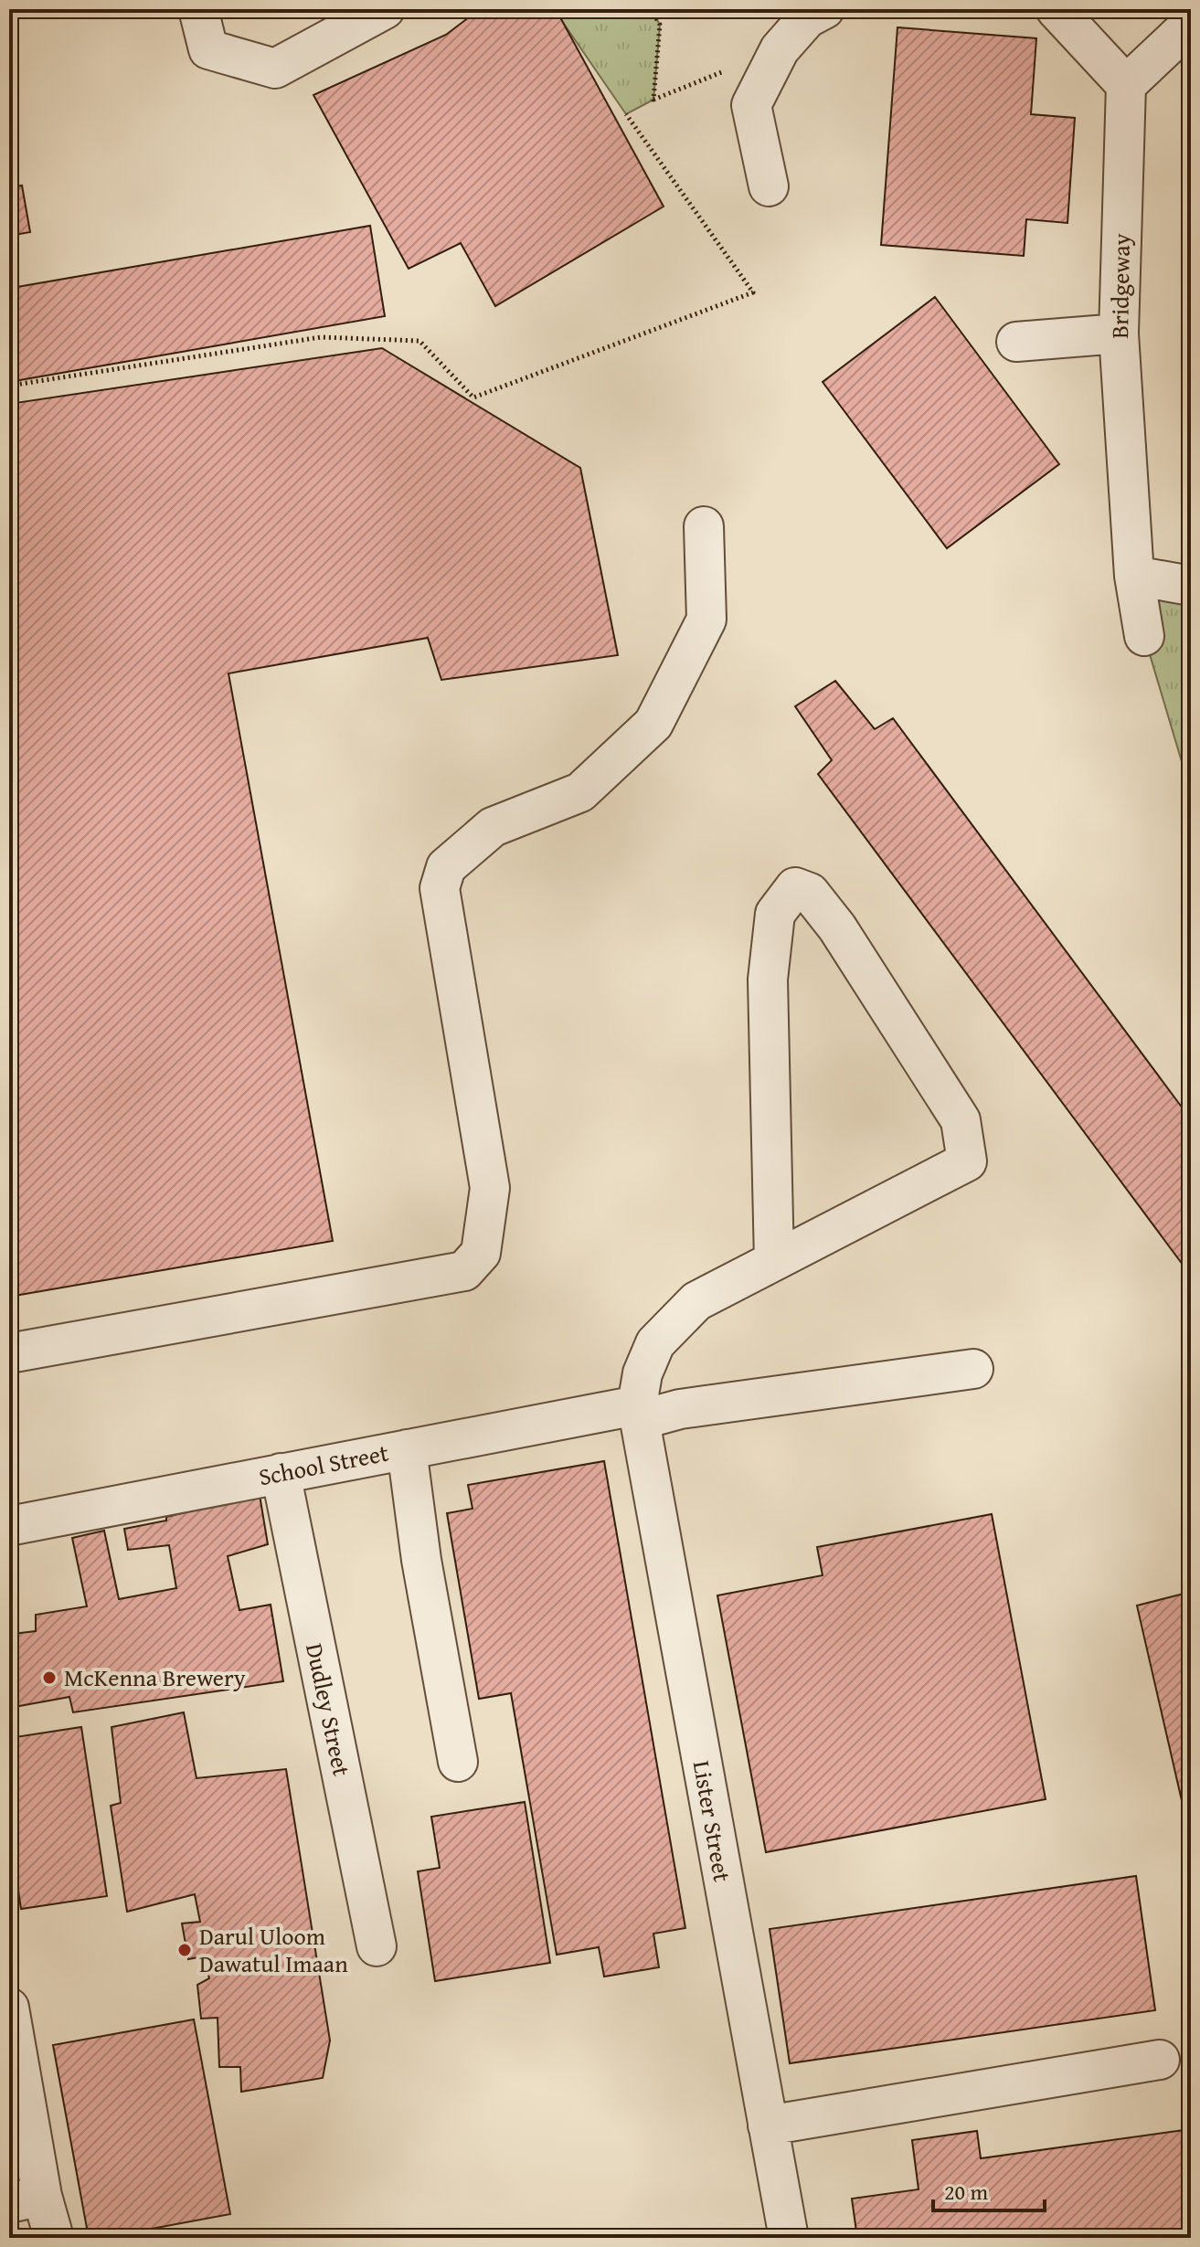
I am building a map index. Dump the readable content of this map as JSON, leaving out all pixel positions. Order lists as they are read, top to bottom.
{
  "streets": {
    "street": [
      "Bridgeway",
      "School Street",
      "Dudley Street",
      "Lister Street"
    ]
  },
  "crossings": [
    ["School Street", "Dudley Street"],
    ["School Street", "Lister Street"]
  ],
  "places": ["McKenna Brewery", "Darul Uloom Dawatul Imaan"],
  "scale_bar": "20 m"
}
